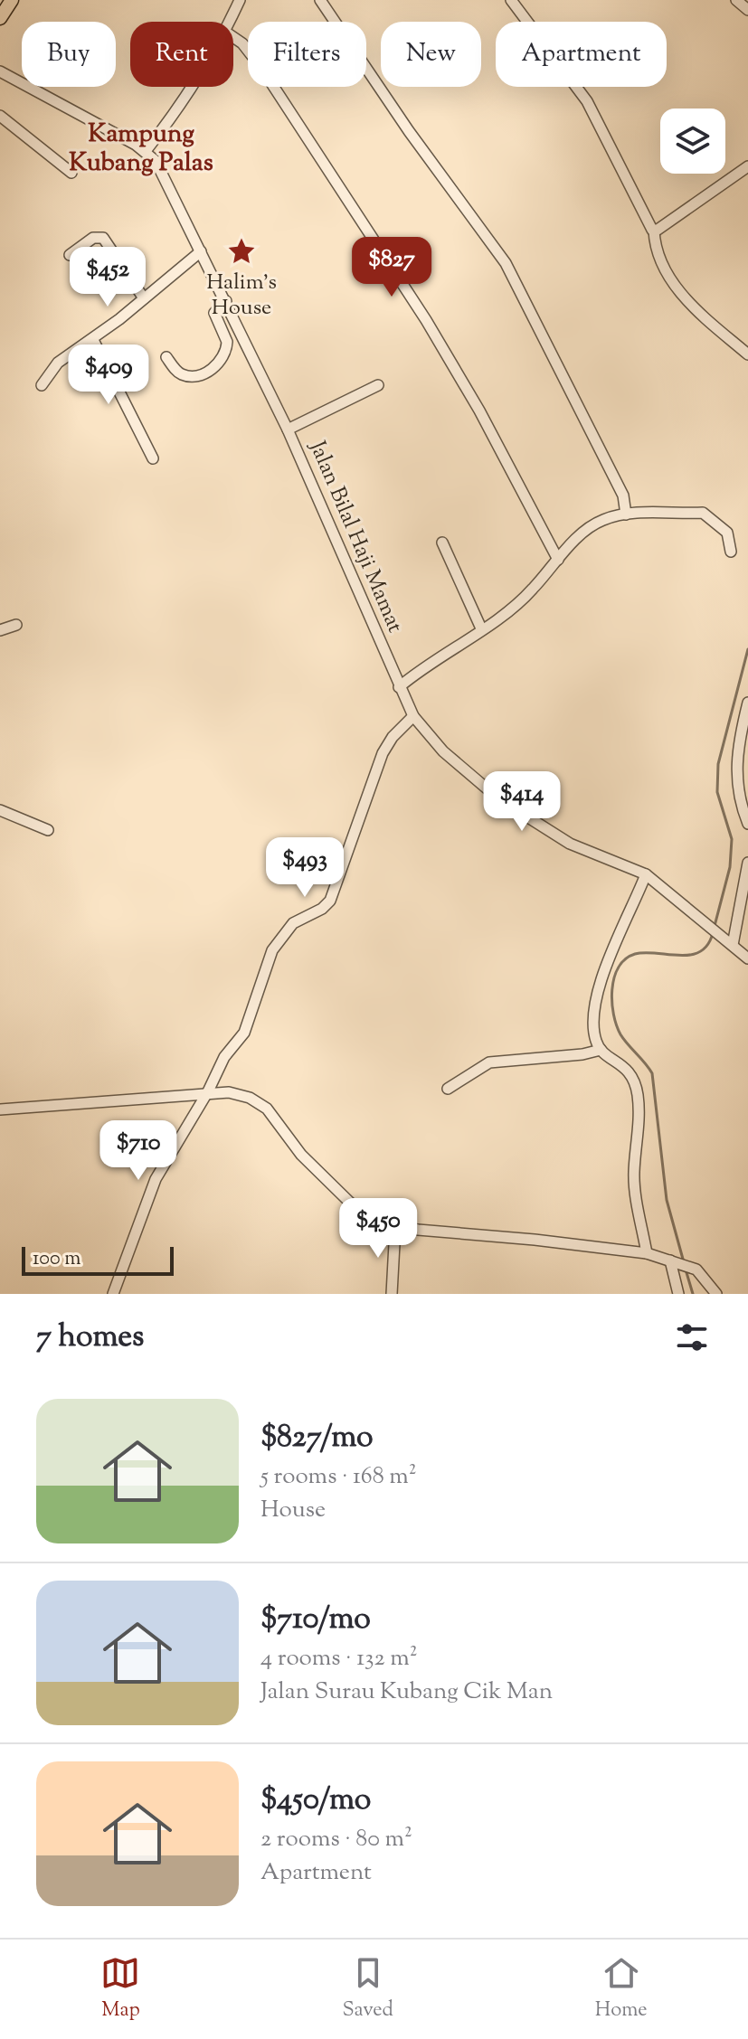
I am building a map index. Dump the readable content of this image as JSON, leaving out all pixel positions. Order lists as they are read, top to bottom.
{
  "streets": {
    "street": ["Jalan Bilal Haji Mamat"]
  },
  "districts": ["Kampung Kubang Palas"],
  "places": {
    "place": ["Halim's House"]
  },
  "scale_bar": "100 m",
  "page": {
    "chip": [
      "Buy",
      "Rent",
      "Filters",
      "New",
      "Apartment"
    ],
    "price": [
      "$827",
      "$452",
      "$409",
      "$414",
      "$493",
      "$710",
      "$450"
    ],
    "scale": "100 m",
    "heading": "7 homes",
    "list": [
      {
        "name": "$827/mo",
        "note": "5 rooms · 168 m² · House"
      },
      {
        "name": "$710/mo",
        "note": "4 rooms · 132 m² · Jalan Surau Kubang Cik Man"
      },
      {
        "name": "$450/mo",
        "note": "2 rooms · 80 m² · Apartment"
      }
    ],
    "tabs": ["Map", "Saved", "Home"]
  }
}
